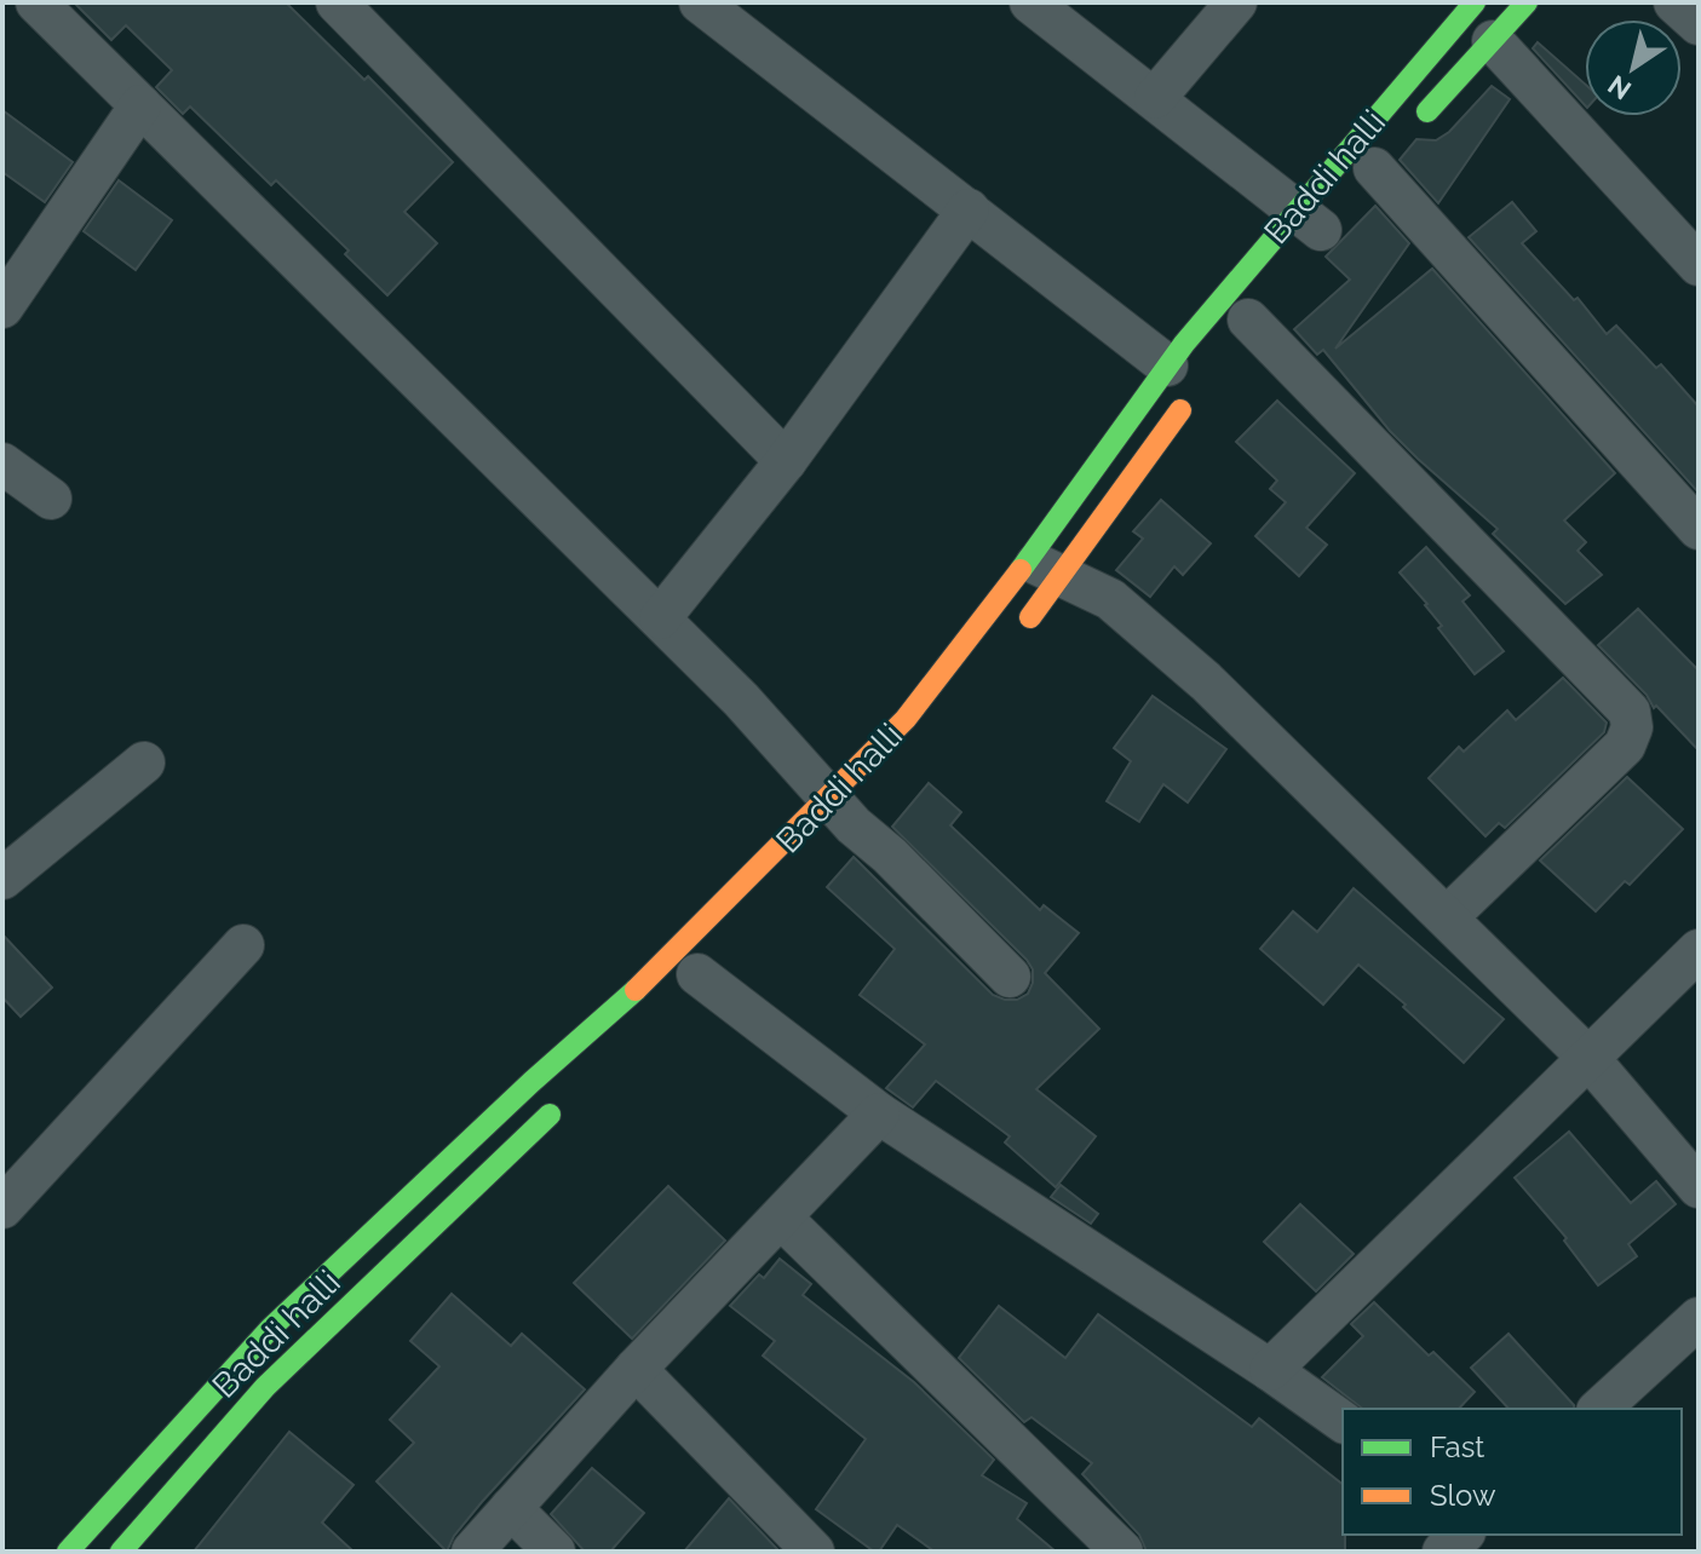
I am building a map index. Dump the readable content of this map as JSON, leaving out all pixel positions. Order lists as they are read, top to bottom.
{
  "streets": {
    "street": ["Baddi halli"]
  },
  "legend": ["Fast", "Slow"],
  "north": "bottom left"
}
